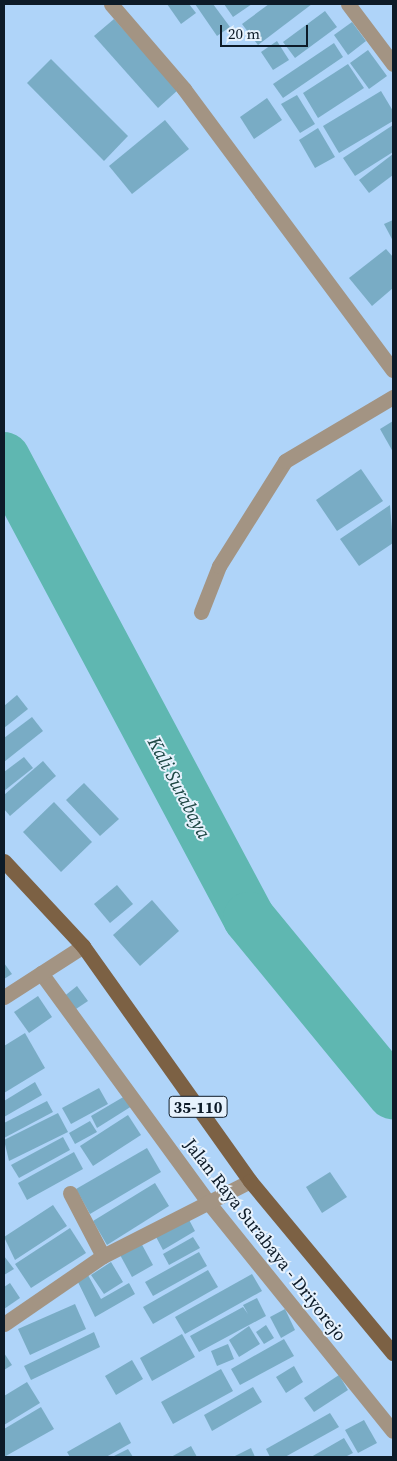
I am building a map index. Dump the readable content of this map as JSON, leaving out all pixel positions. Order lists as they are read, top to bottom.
{
  "streets": {
    "main road": ["35-110", "Jalan Raya Surabaya - Driyorejo"]
  },
  "water": ["Kali Surabaya"],
  "scale_bar": "20 m"
}
